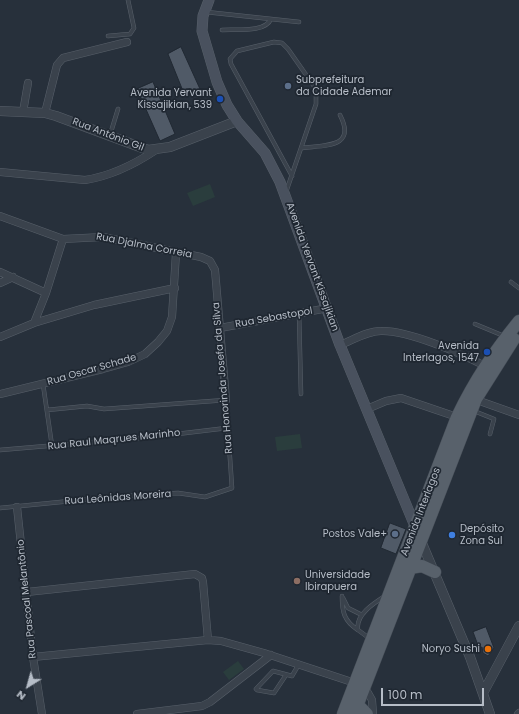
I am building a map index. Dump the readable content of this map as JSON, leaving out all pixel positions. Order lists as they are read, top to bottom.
{
  "streets": {
    "main road": ["Avenida Yervant Kissajikian", "Avenida Interlagos"],
    "street": [
      "Rua Antônio Gil",
      "Rua Djalma Correia",
      "Rua Sebastopol",
      "Rua Oscar Schade",
      "Rua Honorinda Josefa da Silva",
      "Rua Pascoal Melantônio"
    ],
    "lane": ["Rua Raul Maqrues Marinho", "Rua Leônidas Moreira"]
  },
  "crossings": [
    ["Rua Antônio Gil", "Avenida Yervant Kissajikian"],
    ["Rua Djalma Correia", "Rua Oscar Schade"],
    ["Rua Djalma Correia", "Rua Honorinda Josefa da Silva"],
    ["Avenida Yervant Kissajikian", "Rua Sebastopol"],
    ["Avenida Yervant Kissajikian", "Avenida Interlagos"],
    ["Rua Sebastopol", "Rua Honorinda Josefa da Silva"],
    ["Rua Honorinda Josefa da Silva", "Rua Raul Maqrues Marinho"],
    ["Rua Honorinda Josefa da Silva", "Rua Leônidas Moreira"],
    ["Rua Leônidas Moreira", "Rua Pascoal Melantônio"]
  ],
  "places": [
    "Subprefeitura da Cidade Ademar",
    "Avenida Yervant Kissajikian, 539",
    "Avenida Interlagos, 1547",
    "Postos Vale+",
    "Depósito Zona Sul",
    "Universidade Ibirapuera",
    "Noryo Sushi"
  ],
  "scale_bar": "100 m",
  "north": "bottom left"
}
